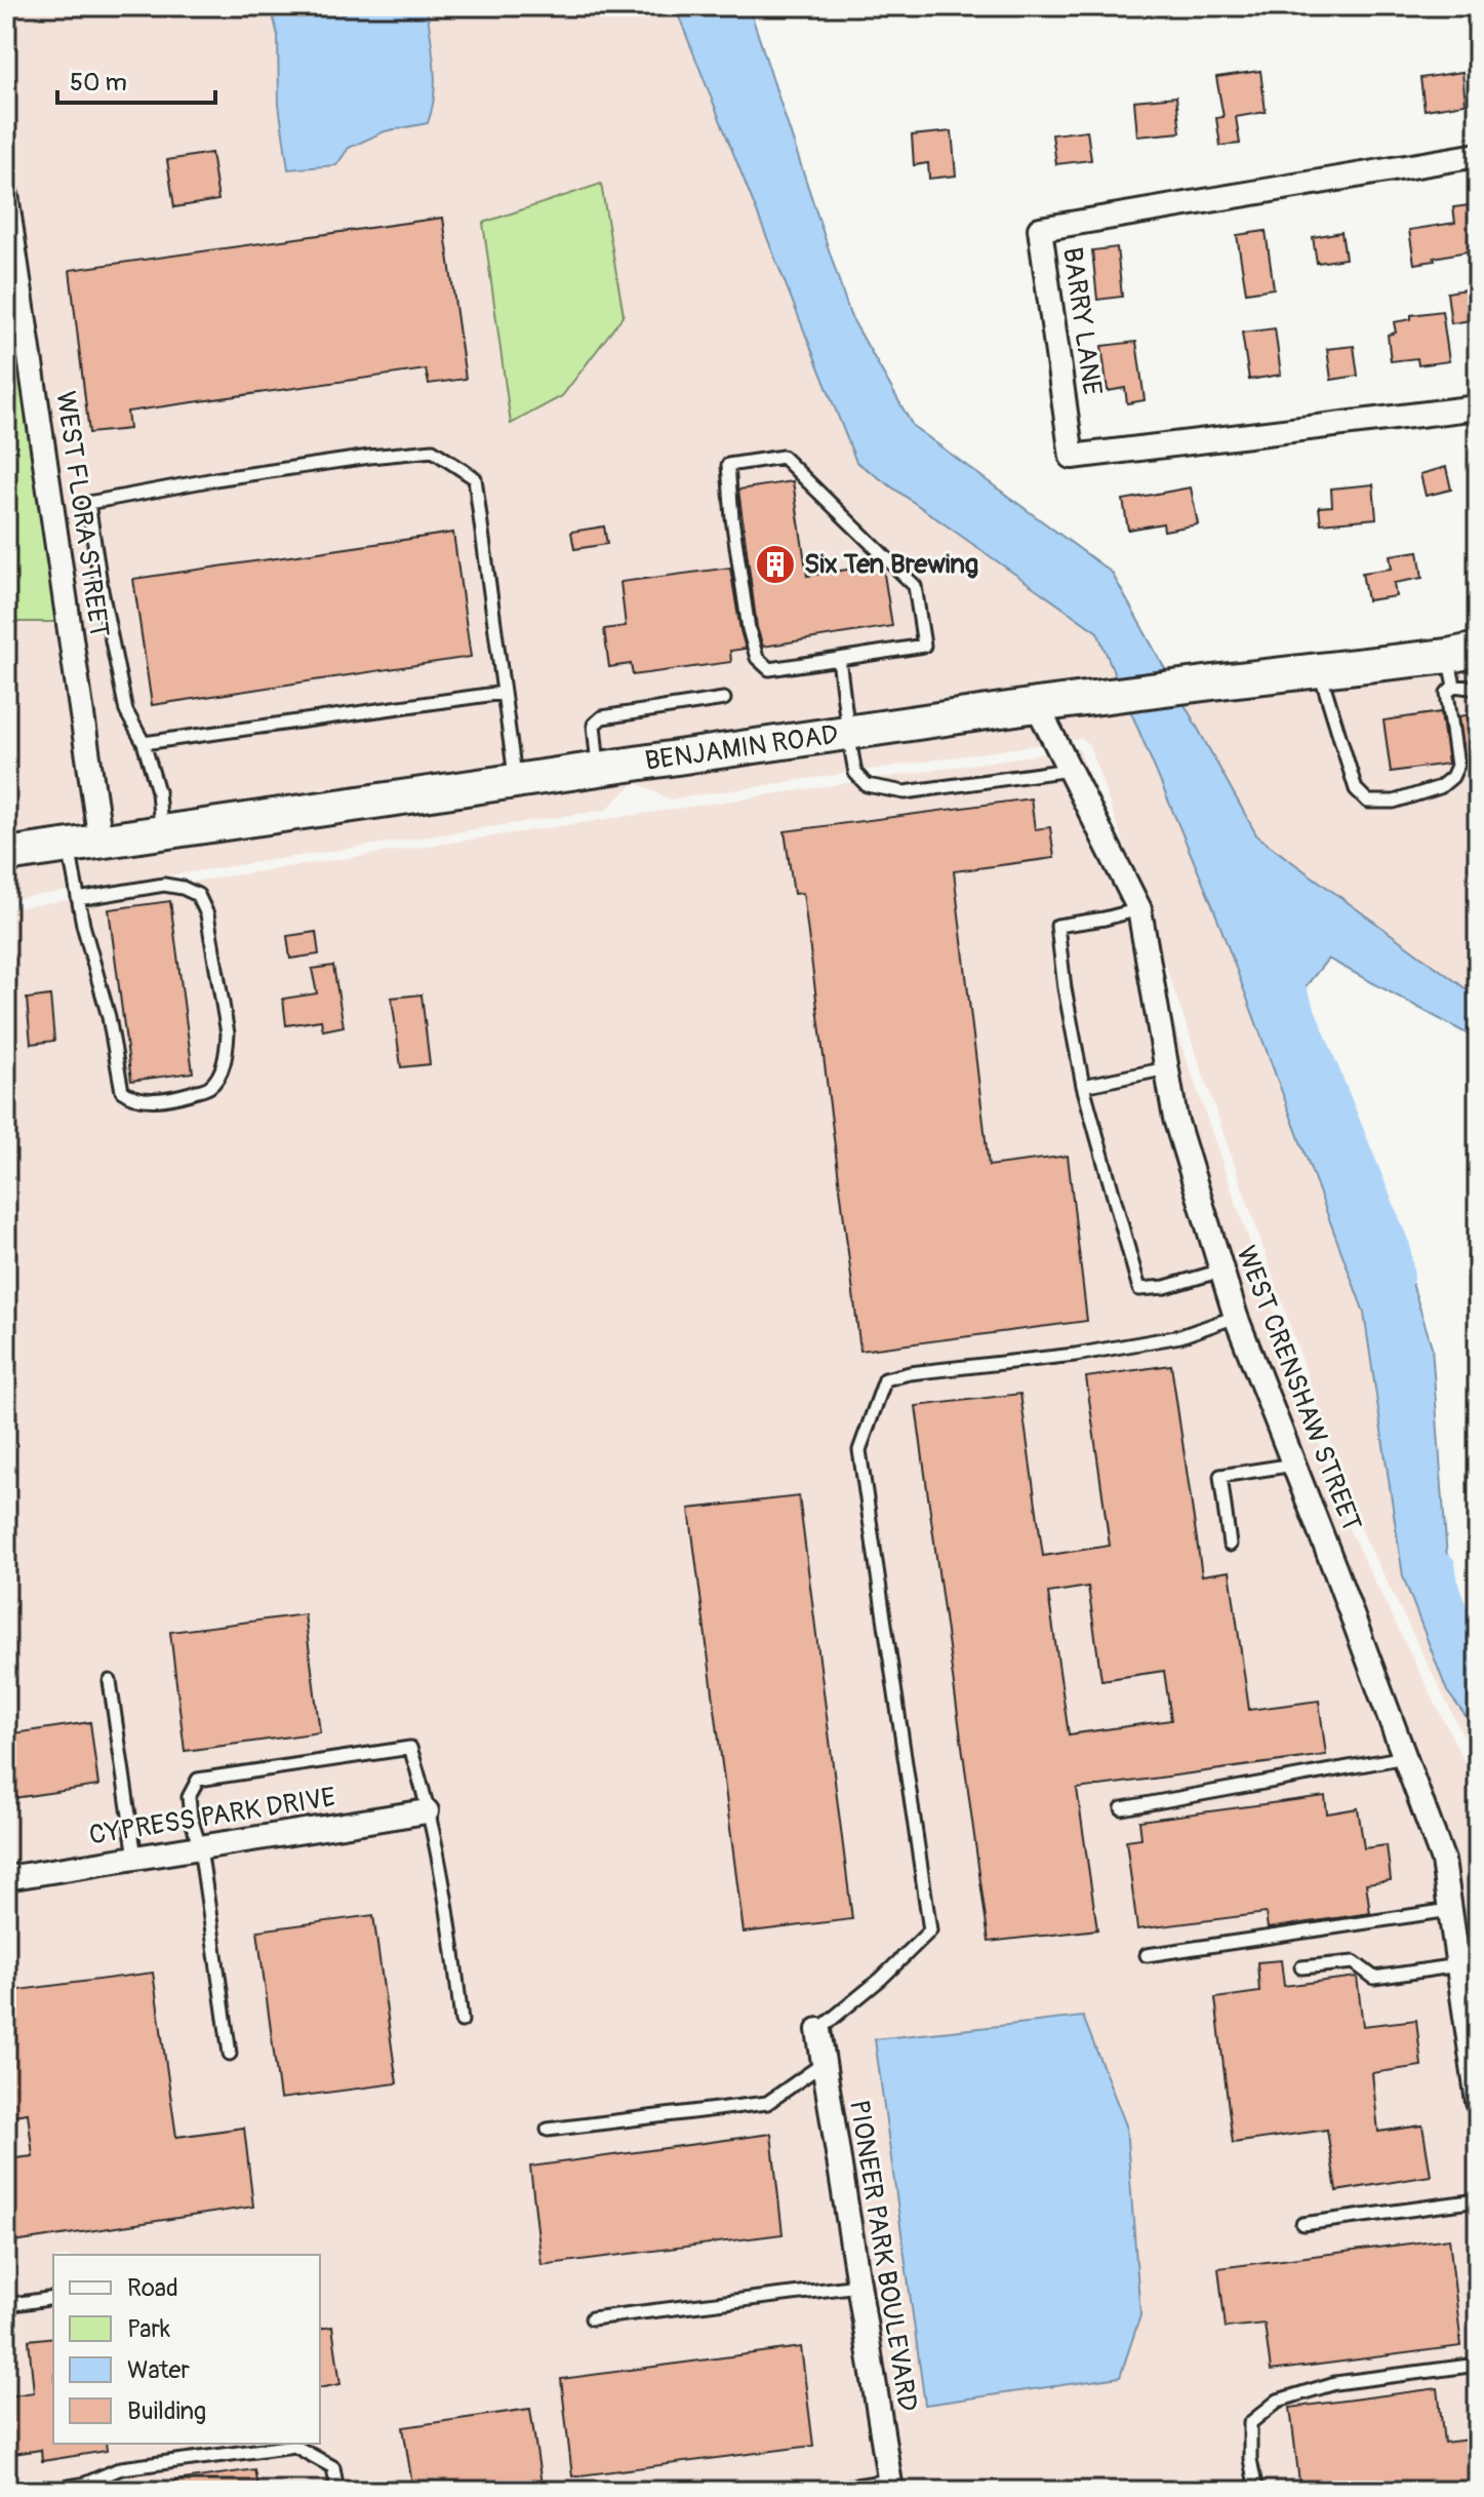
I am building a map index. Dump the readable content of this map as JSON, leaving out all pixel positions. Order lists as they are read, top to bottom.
{
  "streets": {
    "street": [
      "BARRY LANE",
      "WEST FLORA STREET",
      "BENJAMIN ROAD",
      "WEST CRENSHAW STREET",
      "CYPRESS PARK DRIVE",
      "PIONEER PARK BOULEVARD"
    ]
  },
  "crossings": [
    ["WEST FLORA STREET", "BENJAMIN ROAD"],
    ["BENJAMIN ROAD", "WEST CRENSHAW STREET"]
  ],
  "places": {
    "building": ["Six Ten Brewing"]
  },
  "legend": [
    "Road",
    "Park",
    "Water",
    "Building"
  ],
  "scale_bar": "50 m"
}
